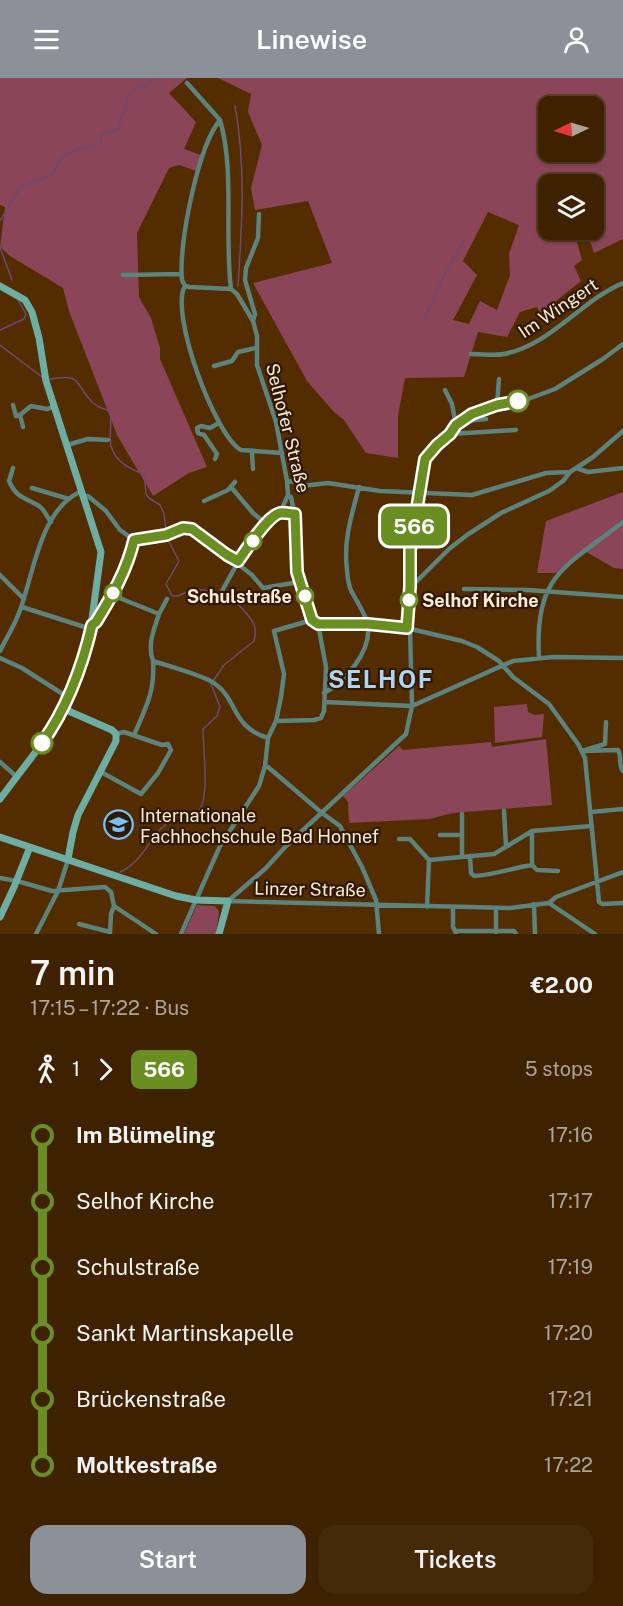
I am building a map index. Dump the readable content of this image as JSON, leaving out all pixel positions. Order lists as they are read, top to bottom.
{
  "streets": {
    "main road": ["Linzer Straße"],
    "street": ["Im Wingert", "Selhofer Straße"]
  },
  "districts": ["SELHOF"],
  "places": {
    "other": ["Schulstraße", "Selhof Kirche"],
    "school or university": ["Internationale Fachhochschule Bad Honnef"]
  },
  "lines": ["bus line 566"],
  "north": "left",
  "page": {
    "header": "Linewise",
    "on_map": "566",
    "heading": ["7 min", "17:15 – 17:22 · Bus", "€2.00"],
    "legs": ["1", "566", "5 stops"],
    "list": [
      {
        "name": "Im Blümeling",
        "value": "17:16"
      },
      {
        "name": "Selhof Kirche",
        "value": "17:17"
      },
      {
        "name": "Schulstraße",
        "value": "17:19"
      },
      {
        "name": "Sankt Martinskapelle",
        "value": "17:20"
      },
      {
        "name": "Brückenstraße",
        "value": "17:21"
      },
      {
        "name": "Moltkestraße",
        "value": "17:22"
      }
    ],
    "buttons": ["Start", "Tickets"]
  }
}
